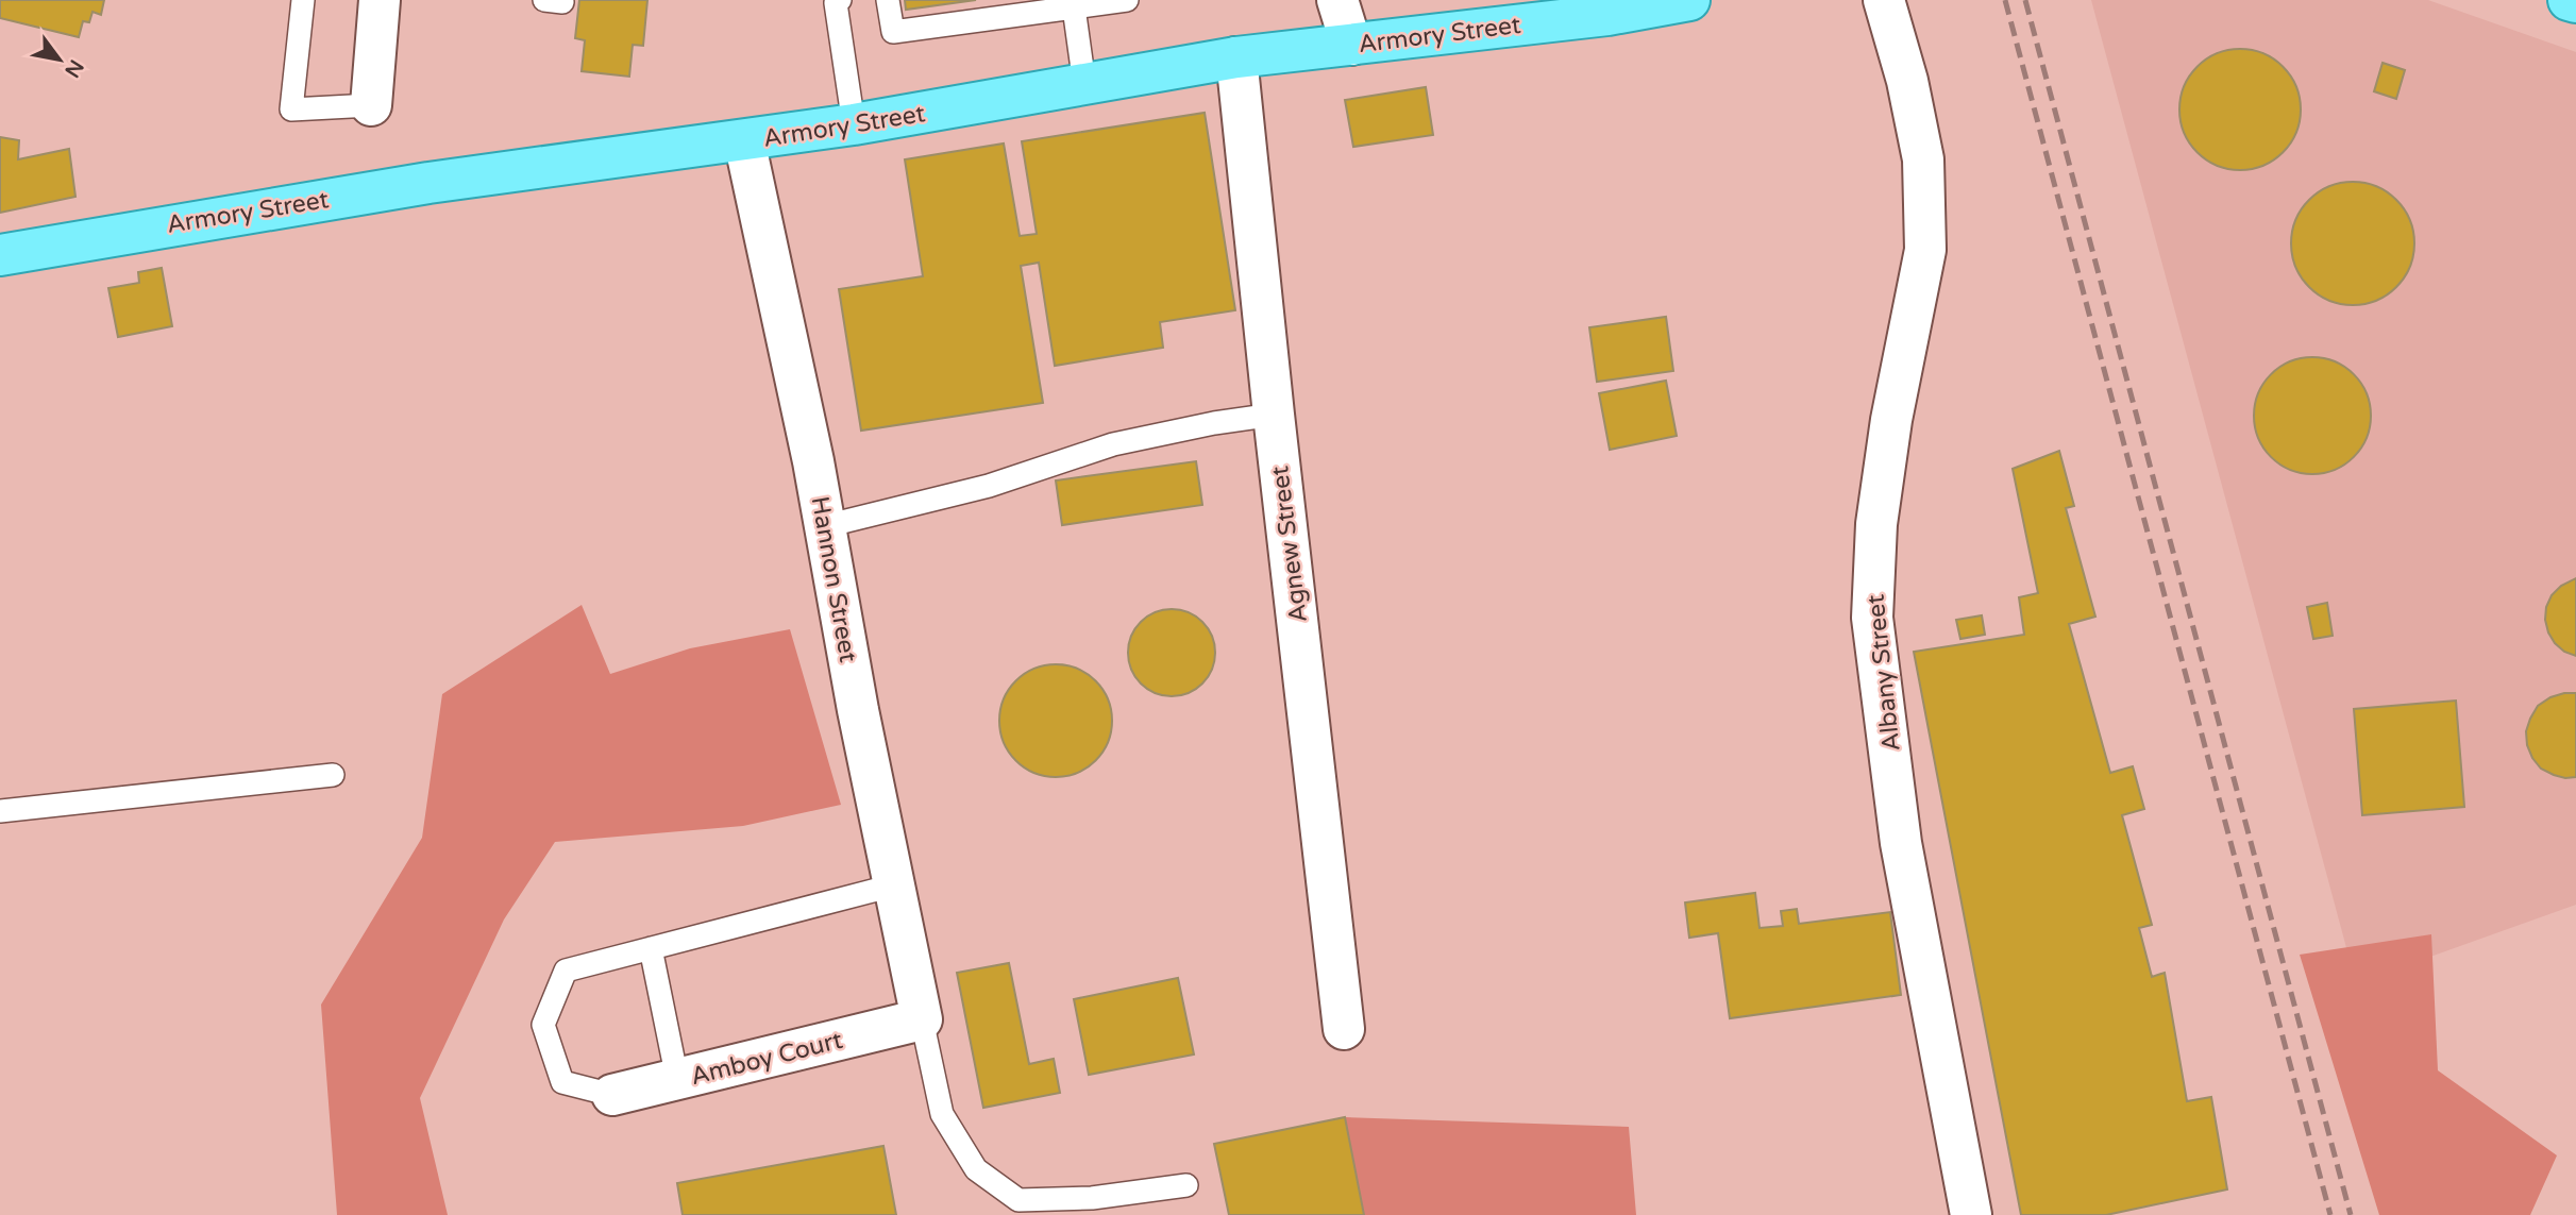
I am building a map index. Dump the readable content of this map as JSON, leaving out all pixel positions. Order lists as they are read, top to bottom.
{
  "streets": {
    "main road": ["Armory Street"],
    "street": [
      "Agnew Street",
      "Hannon Street",
      "Albany Street",
      "Amboy Court"
    ]
  },
  "crossings": [
    ["Armory Street", "Agnew Street"],
    ["Armory Street", "Hannon Street"],
    ["Hannon Street", "Amboy Court"]
  ],
  "north": "bottom right"
}
